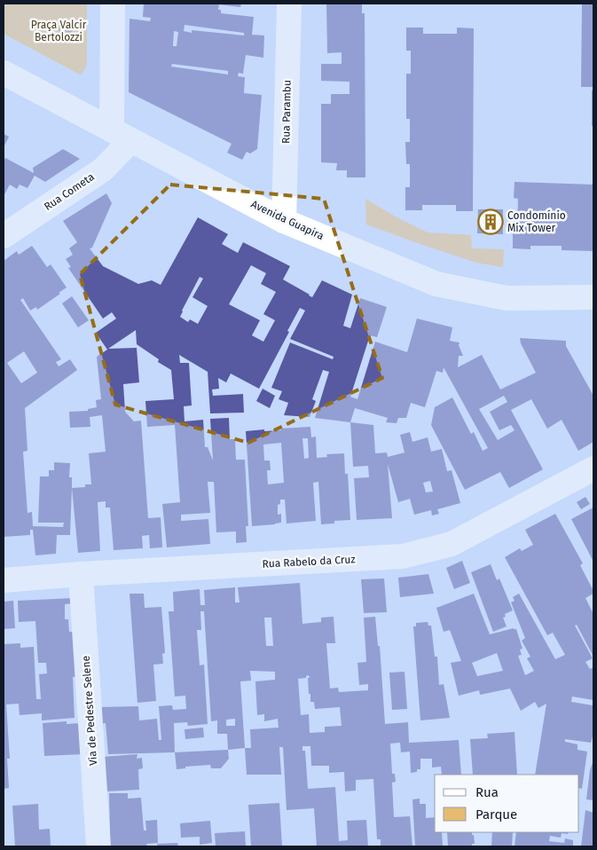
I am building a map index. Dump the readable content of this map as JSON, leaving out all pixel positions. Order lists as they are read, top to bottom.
{
  "streets": {
    "street": [
      "Rua Parambu",
      "Rua Cometa",
      "Avenida Guapira",
      "Rua Rabelo da Cruz",
      "Via de Pedestre Selene"
    ]
  },
  "crossings": [
    ["Rua Parambu", "Avenida Guapira"],
    ["Rua Cometa", "Avenida Guapira"],
    ["Rua Rabelo da Cruz", "Via de Pedestre Selene"]
  ],
  "parks": ["Praça Valcir Bertolozzi"],
  "places": {
    "building": ["Condomínio Mix Tower"]
  },
  "legend": ["Rua", "Parque"]
}
